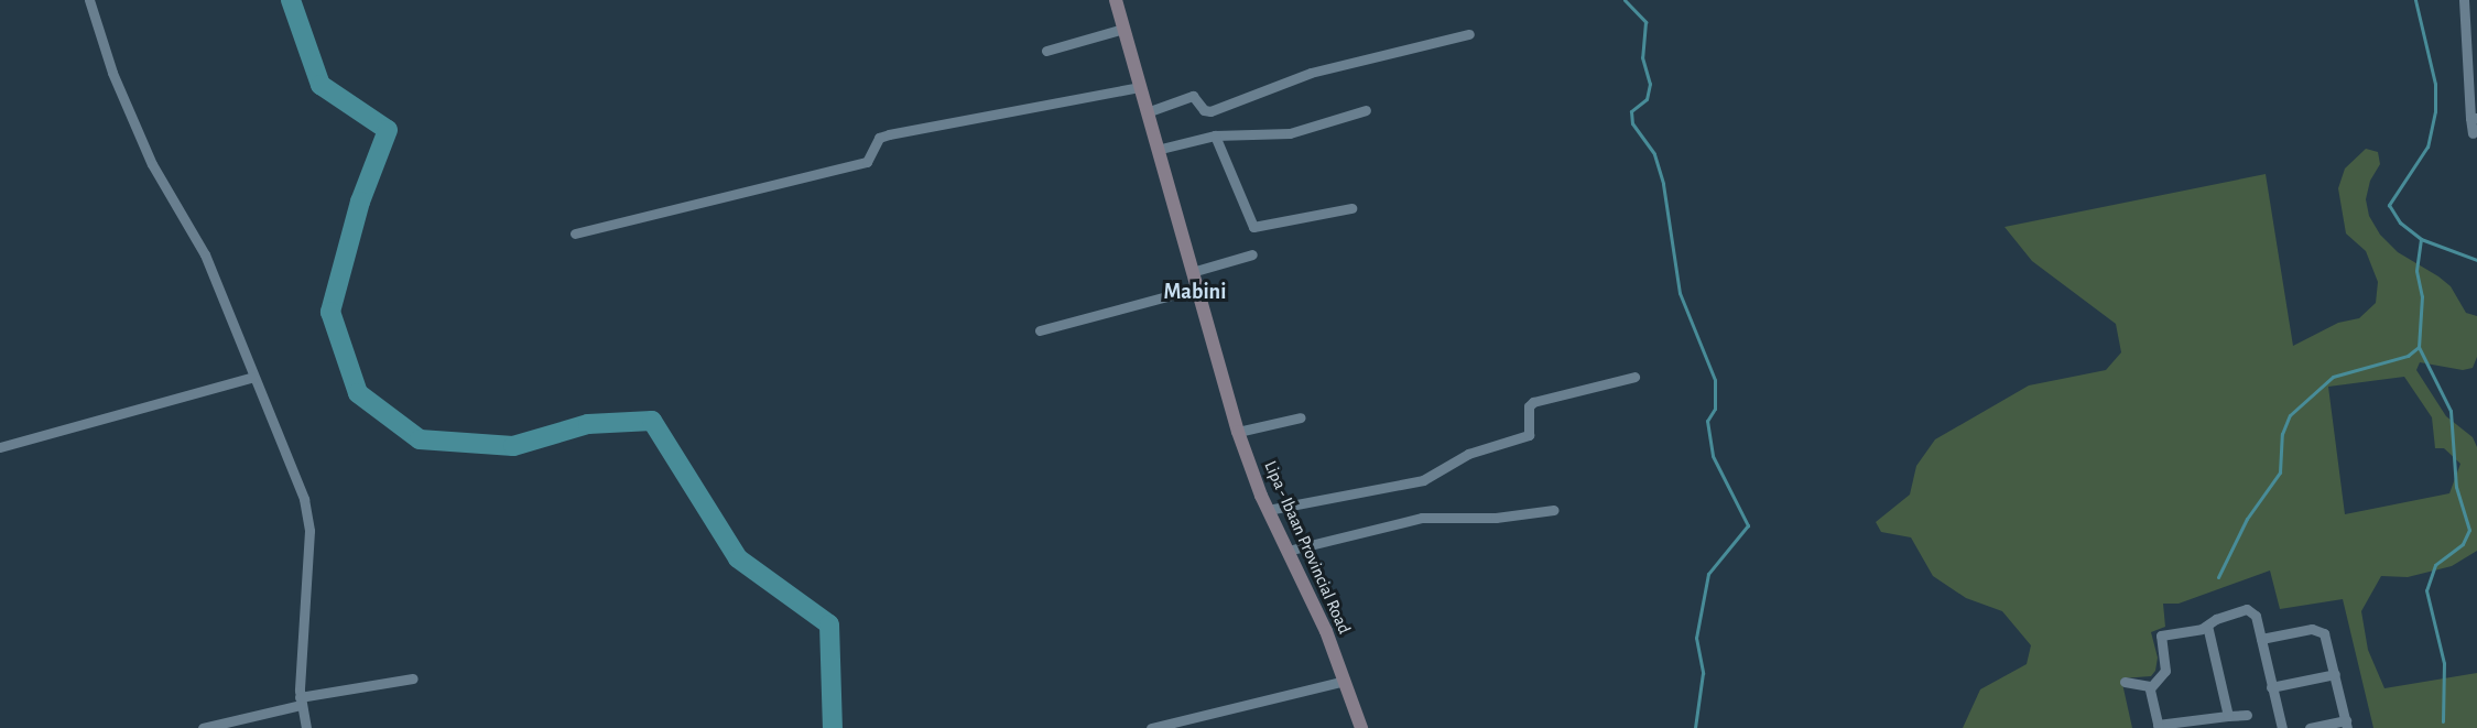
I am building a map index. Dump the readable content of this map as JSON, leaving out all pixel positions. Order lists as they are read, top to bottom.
{
  "streets": {
    "main road": ["Lipa - Ibaan Provincial Road"]
  },
  "districts": ["Mabini"]
}
